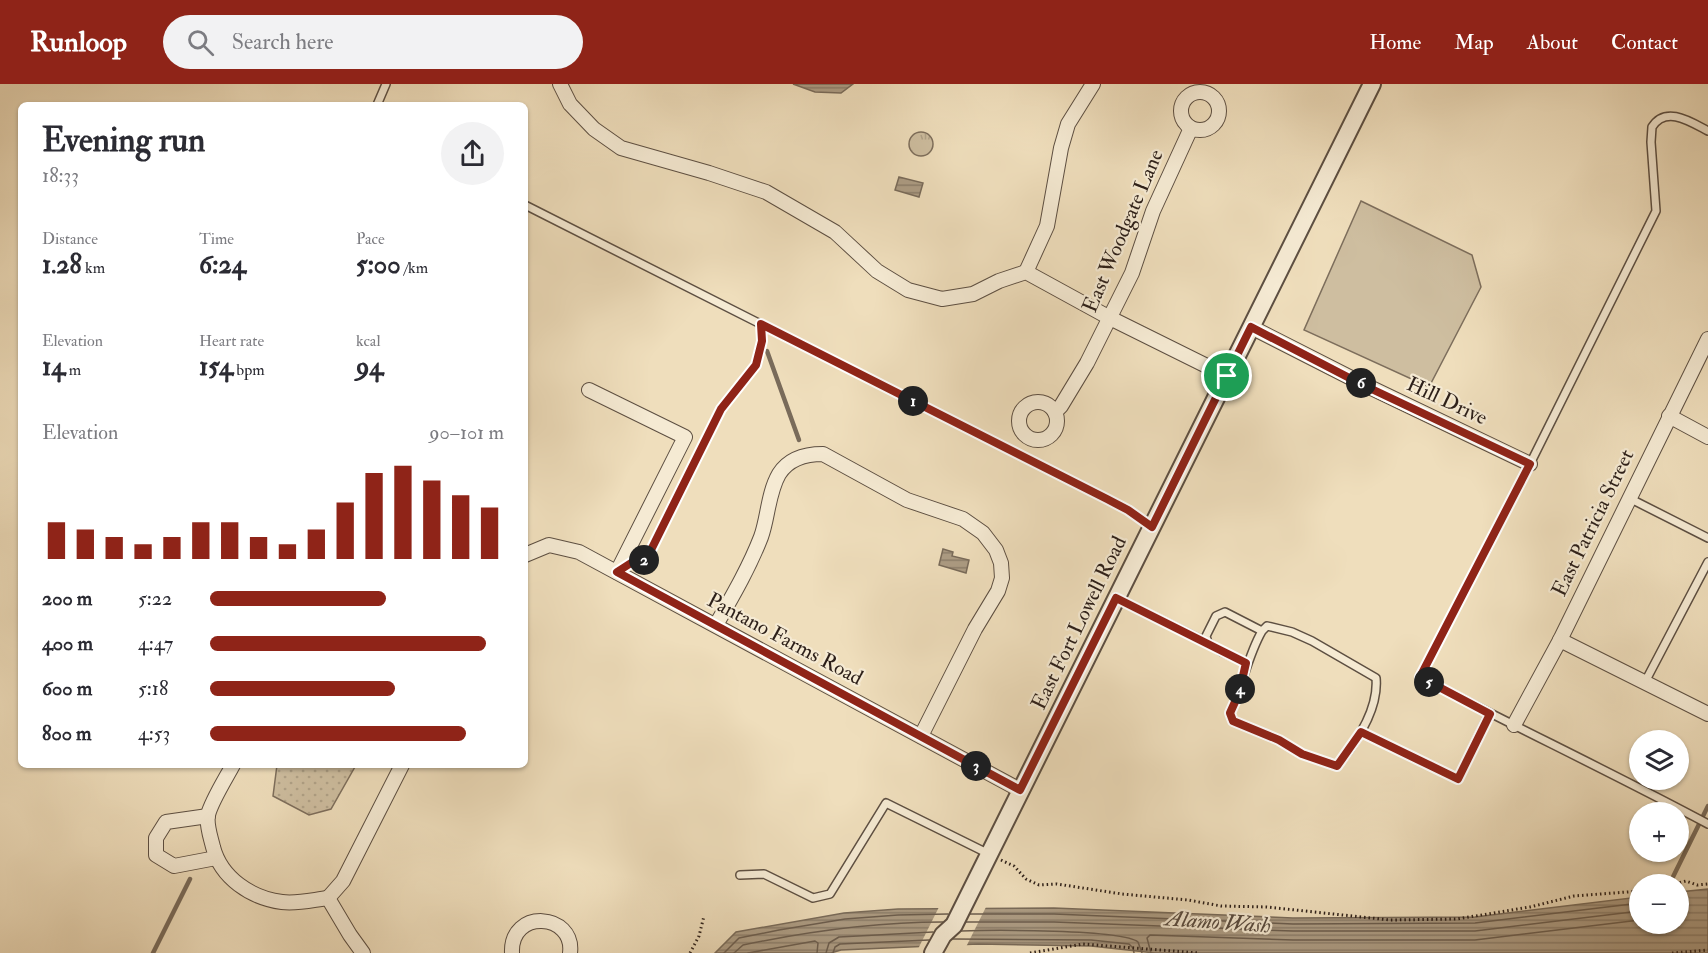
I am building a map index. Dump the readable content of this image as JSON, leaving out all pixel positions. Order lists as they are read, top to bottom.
{
  "streets": {
    "street": [
      "East Woodgate Lane",
      "Hill Drive",
      "East Patricia Street",
      "East Fort Lowell Road",
      "Pantano Farms Road"
    ]
  },
  "crossings": [
    ["Hill Drive", "East Fort Lowell Road"],
    ["East Fort Lowell Road", "Pantano Farms Road"]
  ],
  "water": ["Alamo Wash"],
  "page": {
    "header": "Runloop",
    "search": "Search here",
    "nav": [
      "Home",
      "Map",
      "About",
      "Contact"
    ],
    "heading": ["Evening run", "18:33"],
    "stats": [
      ["Distance", "1.28 km"],
      ["Time", "6:24"],
      ["Pace", "5:00 /km"],
      ["Elevation", "14 m"],
      ["Heart rate", "154 bpm"],
      ["kcal", "94"]
    ],
    "pins": [
      "6",
      "1",
      "2",
      "5",
      "4",
      "3"
    ],
    "chart": ["Elevation", "90–101 m"],
    "list": [
      {
        "name": "200 m",
        "note": "5:22"
      },
      {
        "name": "400 m",
        "note": "4:47"
      },
      {
        "name": "600 m",
        "note": "5:18"
      },
      {
        "name": "800 m",
        "note": "4:53"
      }
    ],
    "map_buttons": ["+", "−"]
  }
}
